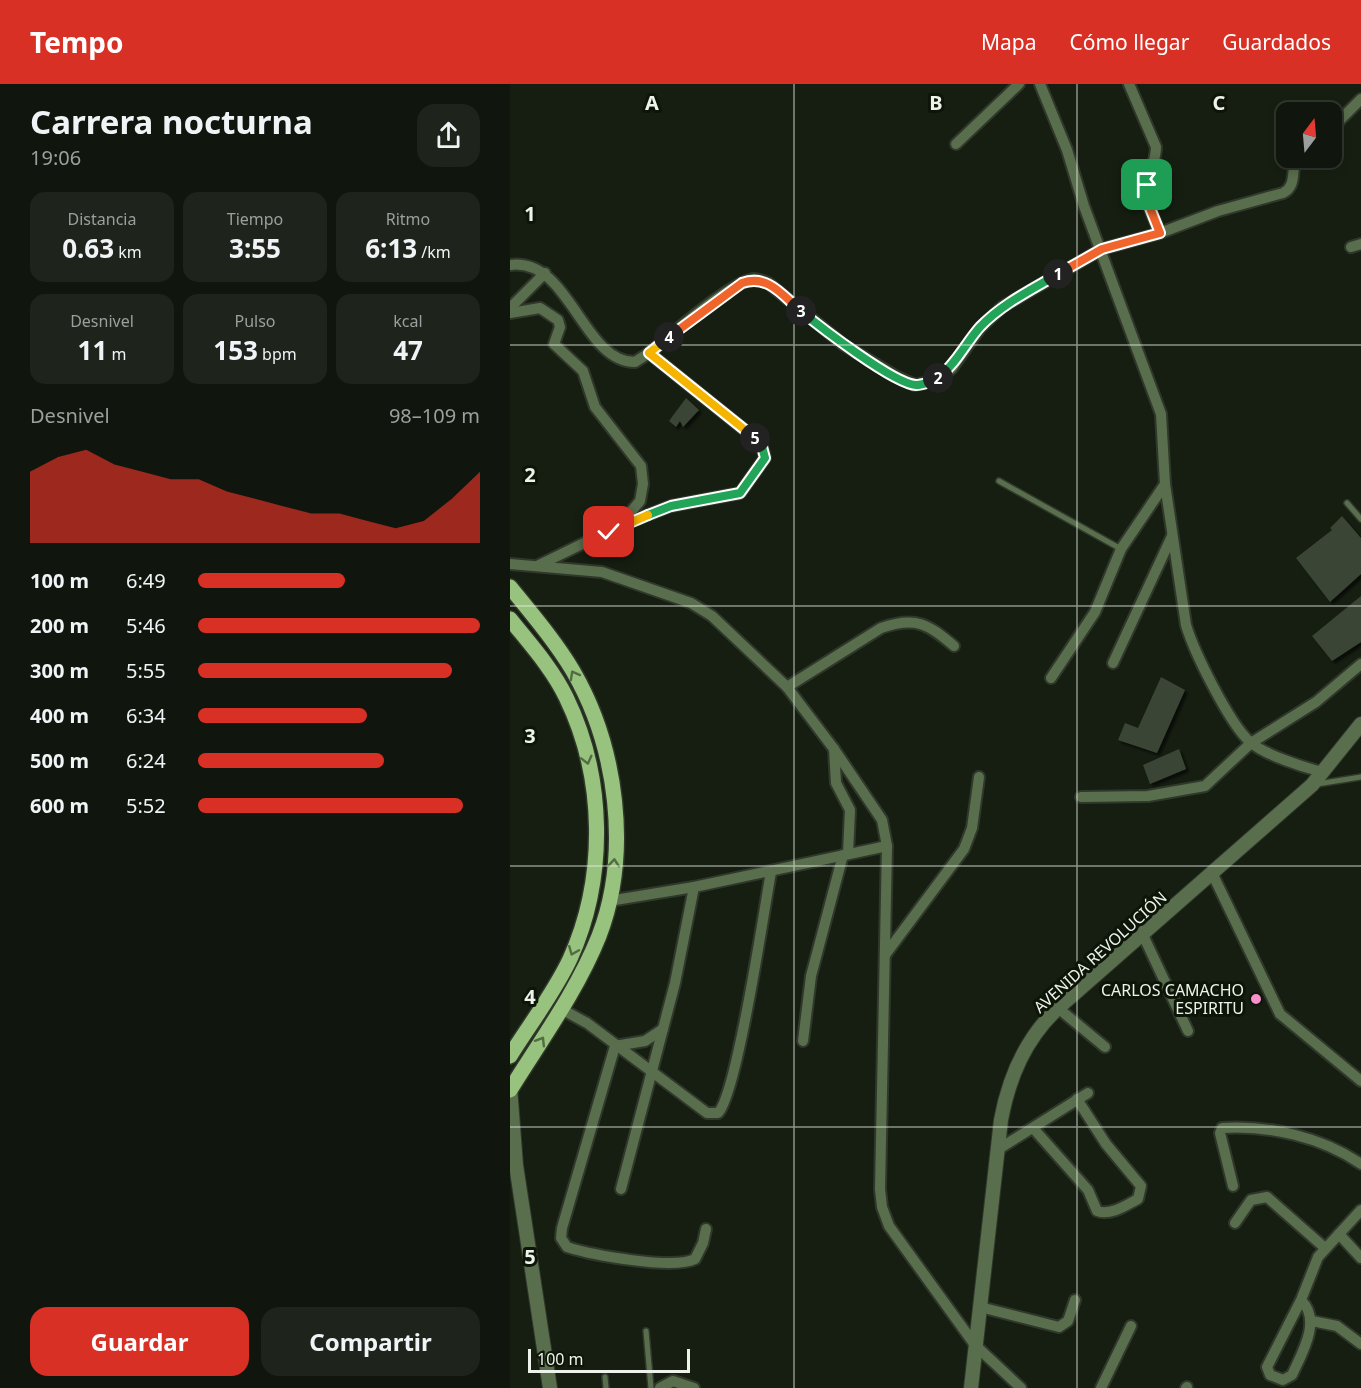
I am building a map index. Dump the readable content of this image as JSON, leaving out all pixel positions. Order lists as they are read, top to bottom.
{
  "streets": {
    "street": ["AVENIDA REVOLUCIÓN"]
  },
  "places": ["CARLOS CAMACHO ESPIRITU"],
  "scale_bar": "100 m",
  "north": "top",
  "page": {
    "header": "Tempo",
    "nav": ["Mapa", "Cómo llegar", "Guardados"],
    "heading": ["Carrera nocturna", "19:06"],
    "stats": [
      ["Distancia", "0.63 km"],
      ["Tiempo", "3:55"],
      ["Ritmo", "6:13 /km"],
      ["Desnivel", "11 m"],
      ["Pulso", "153 bpm"],
      ["kcal", "47"]
    ],
    "pins": [
      "1",
      "3",
      "4",
      "2",
      "5"
    ],
    "chart": ["Desnivel", "98–109 m"],
    "list": [
      {
        "name": "100 m",
        "note": "6:49"
      },
      {
        "name": "200 m",
        "note": "5:46"
      },
      {
        "name": "300 m",
        "note": "5:55"
      },
      {
        "name": "400 m",
        "note": "6:34"
      },
      {
        "name": "500 m",
        "note": "6:24"
      },
      {
        "name": "600 m",
        "note": "5:52"
      }
    ],
    "buttons": ["Guardar", "Compartir"],
    "scale": "100 m"
  },
  "grid": {
    "columns": ["A", "B", "C"],
    "rows": [
      "1",
      "2",
      "3",
      "4",
      "5"
    ]
  }
}
